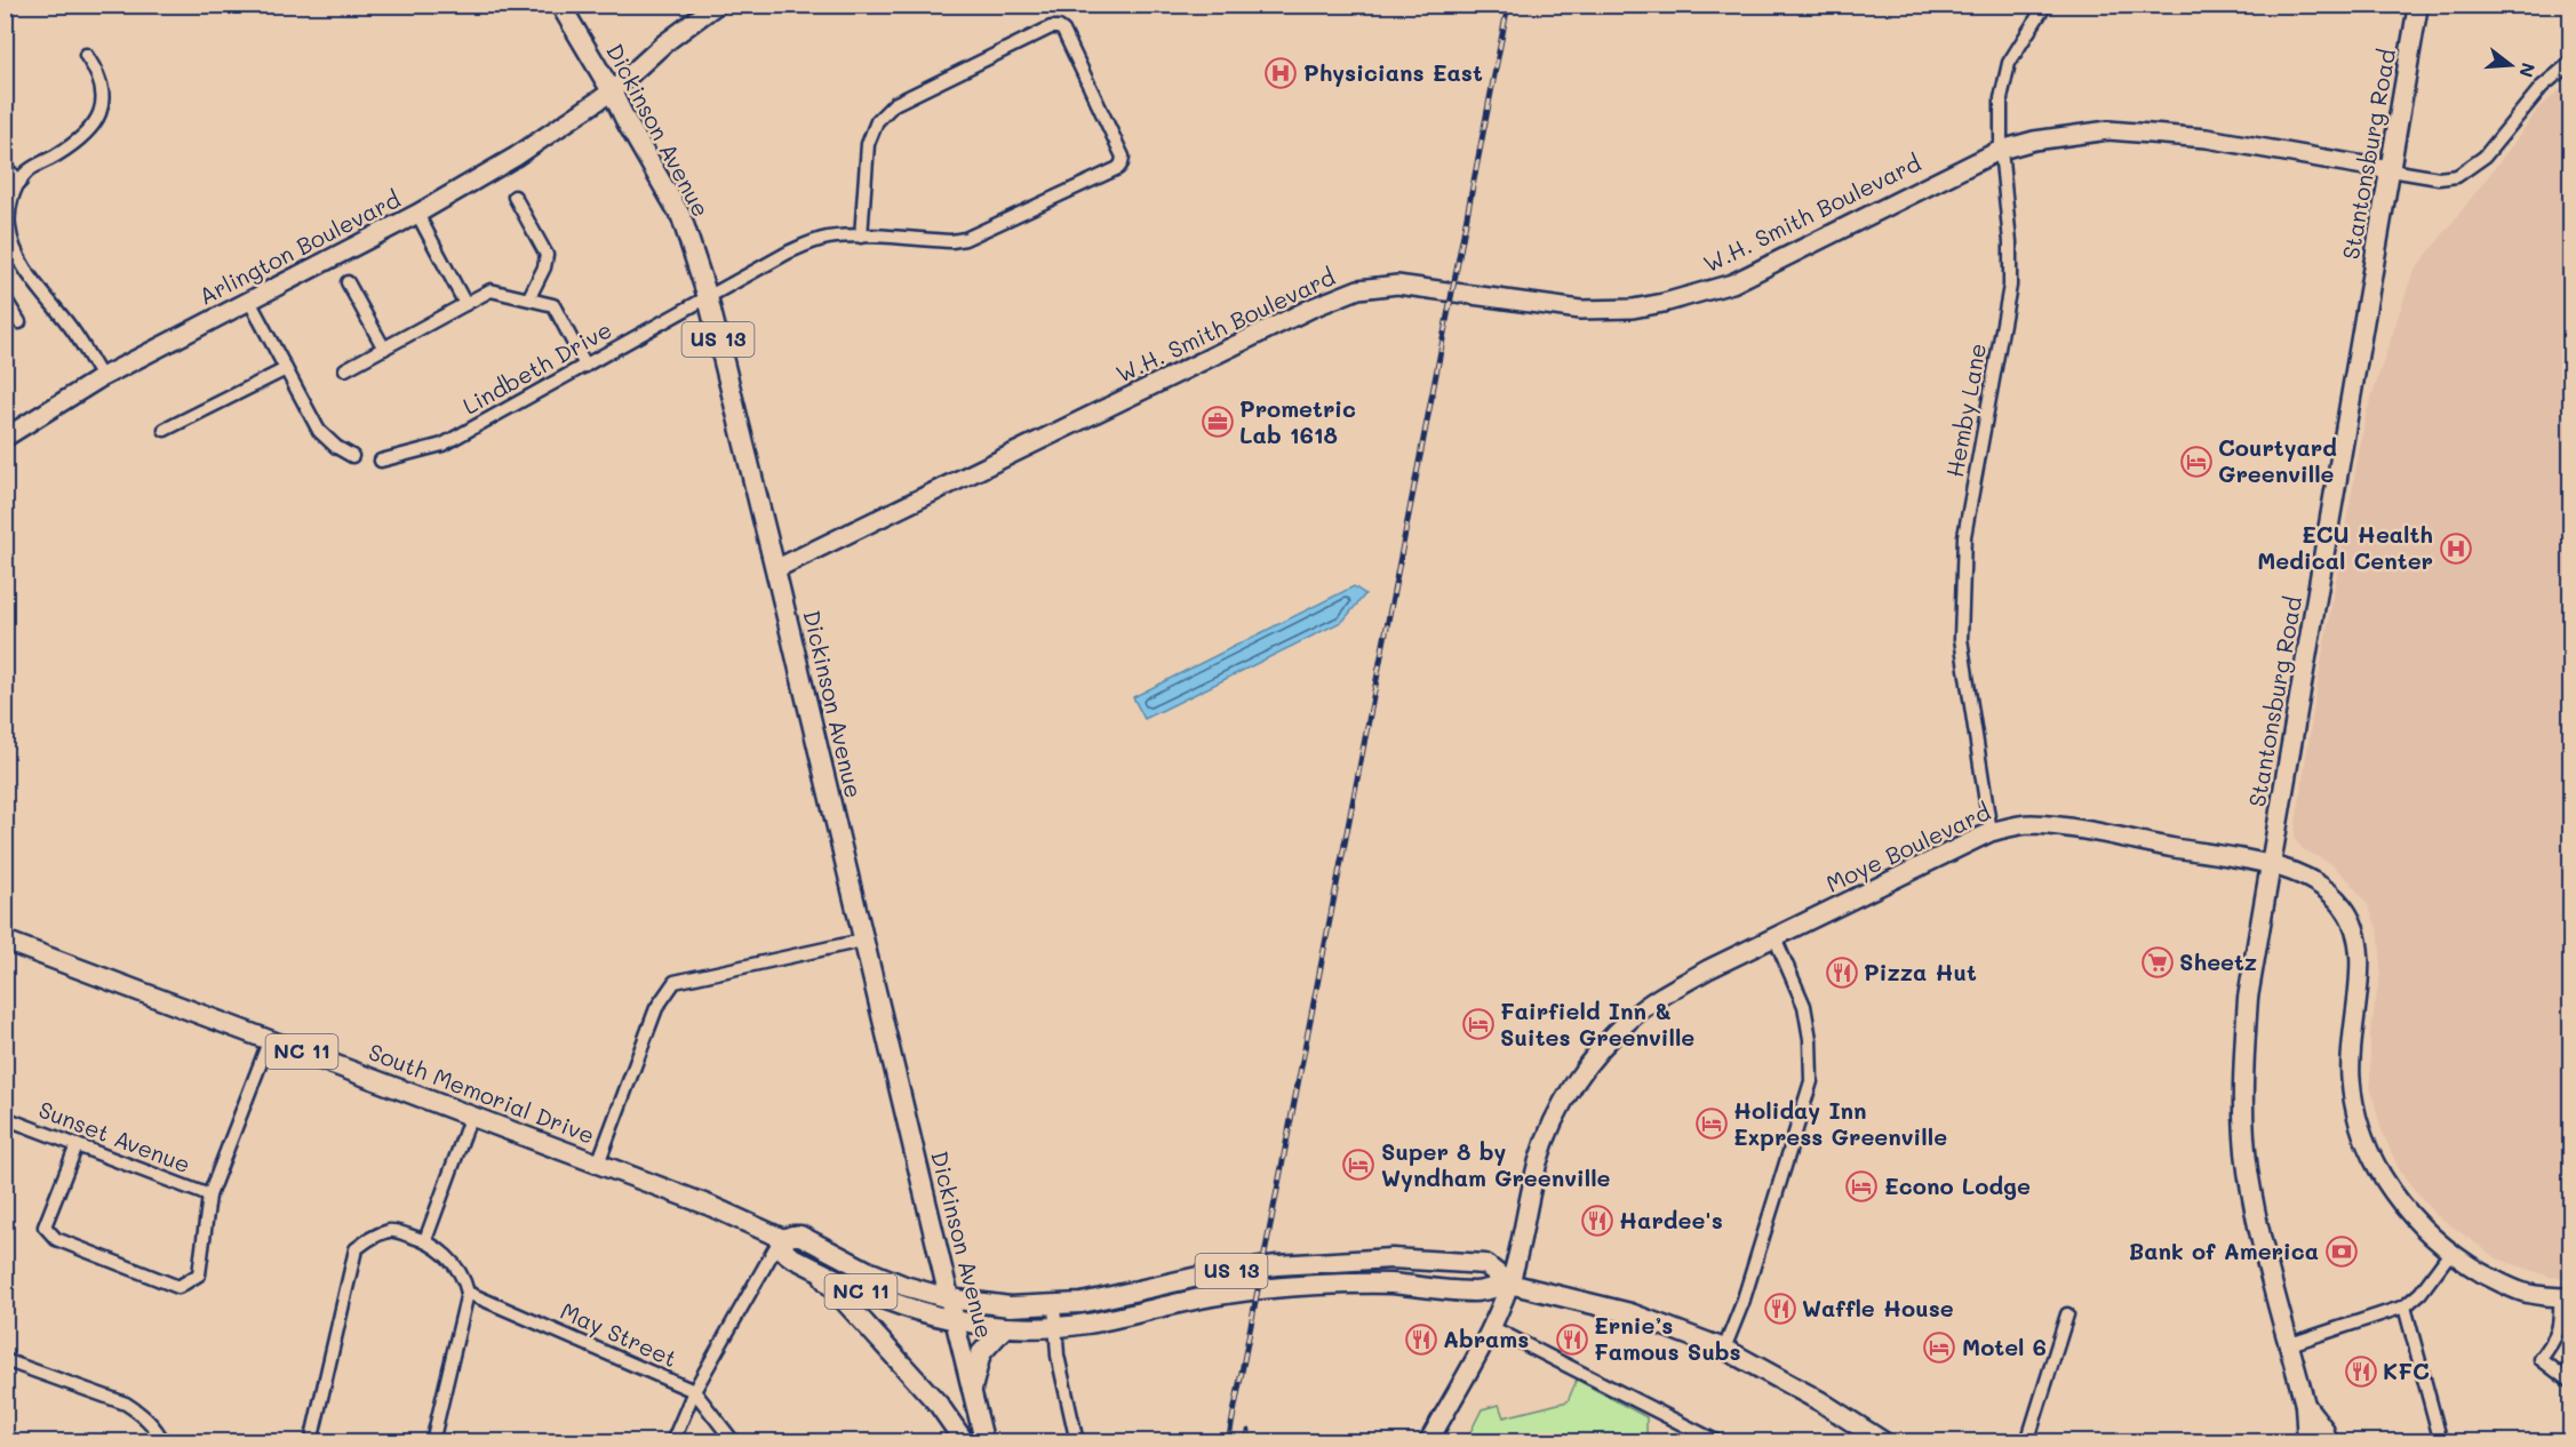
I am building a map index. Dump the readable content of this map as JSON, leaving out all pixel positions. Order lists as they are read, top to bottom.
{
  "streets": {
    "main road": [
      "Dickinson Avenue",
      "Stantonsburg Road",
      "US 13",
      "NC 11",
      "South Memorial Drive"
    ],
    "street": [
      "W.H. Smith Boulevard",
      "Arlington Boulevard",
      "Lindbeth Drive",
      "Hemby Lane",
      "Moye Boulevard",
      "Sunset Avenue",
      "May Street"
    ]
  },
  "crossings": [
    ["Dickinson Avenue", "W.H. Smith Boulevard"],
    ["Dickinson Avenue", "Arlington Boulevard"],
    ["Dickinson Avenue", "Lindbeth Drive"],
    ["Dickinson Avenue", "South Memorial Drive"],
    ["Stantonsburg Road", "W.H. Smith Boulevard"],
    ["Stantonsburg Road", "Moye Boulevard"],
    ["W.H. Smith Boulevard", "Hemby Lane"],
    ["Hemby Lane", "Moye Boulevard"],
    ["Moye Boulevard", "South Memorial Drive"]
  ],
  "places": {
    "hospital": ["Physicians East", "ECU Health Medical Center"],
    "office": ["Prometric Lab 1618"],
    "hotel": [
      "Courtyard Greenville",
      "Fairfield Inn & Suites Greenville",
      "Holiday Inn Express Greenville",
      "Super 8 by Wyndham Greenville",
      "Econo Lodge",
      "Motel 6"
    ],
    "supermarket": ["Sheetz"],
    "restaurant": [
      "Pizza Hut",
      "Hardee's",
      "Waffle House",
      "Abrams",
      "Ernie’s Famous Subs",
      "KFC"
    ],
    "bank": ["Bank of America"]
  },
  "north": "right"
}
